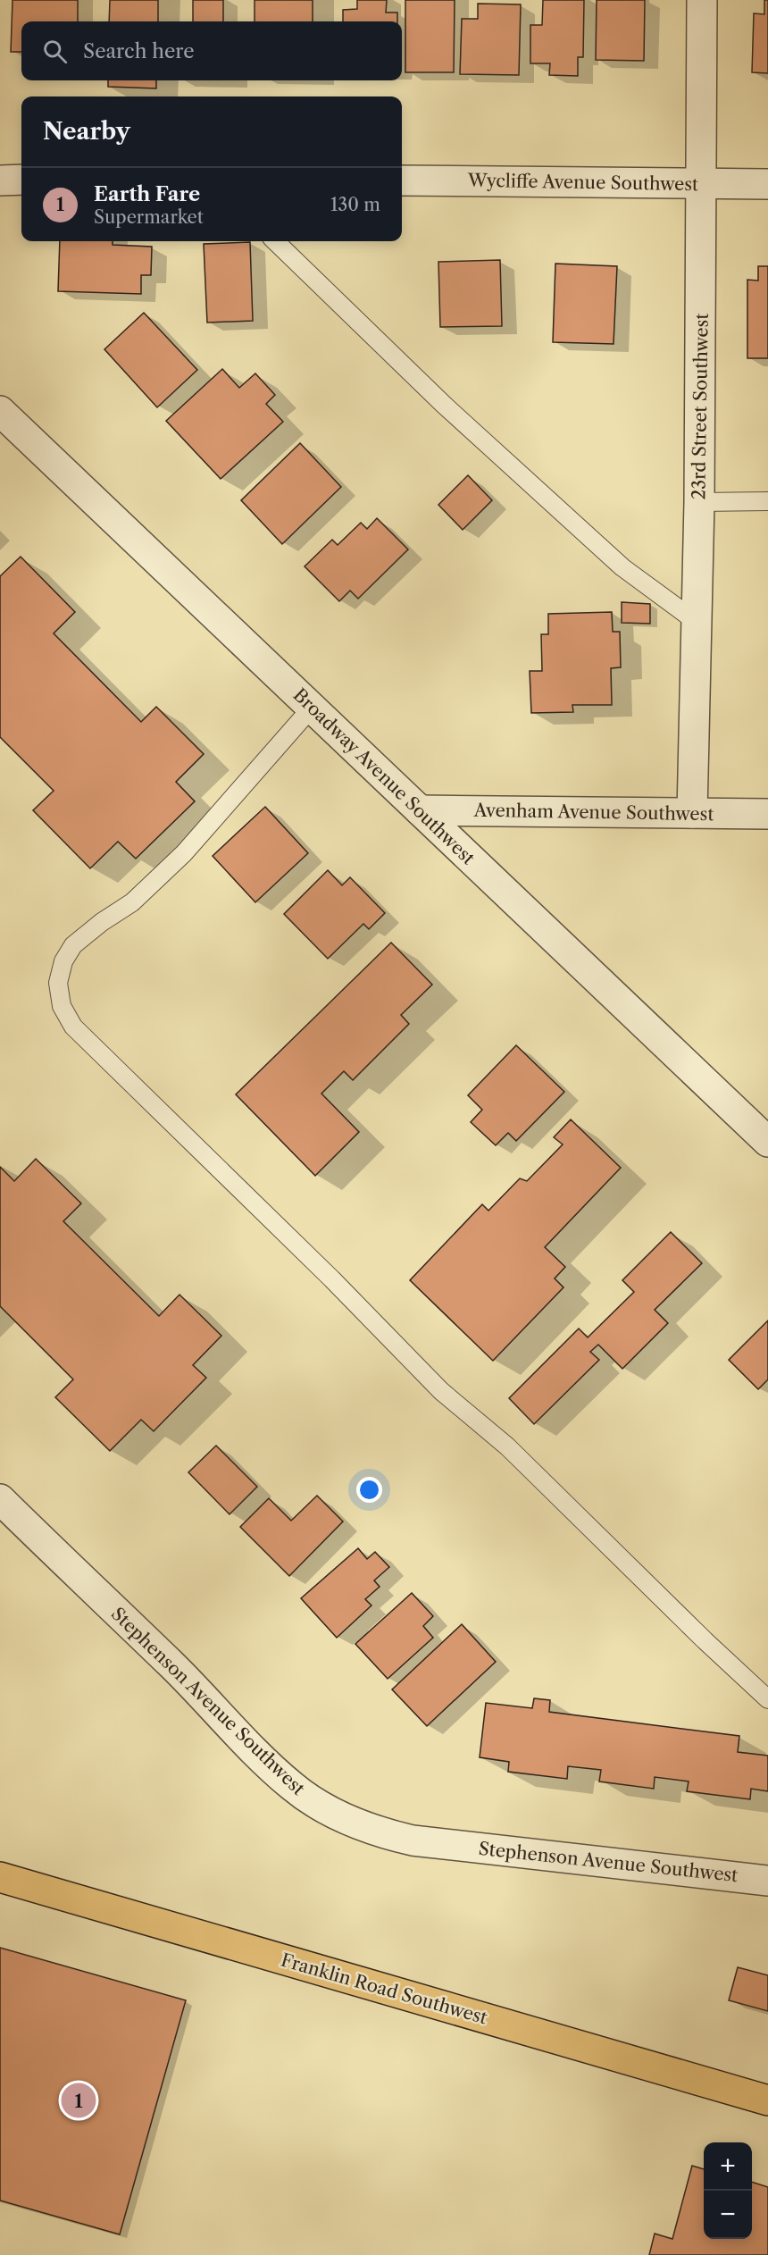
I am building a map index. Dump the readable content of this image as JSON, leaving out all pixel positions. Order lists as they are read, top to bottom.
{
  "streets": {
    "main road": ["Franklin Road Southwest"],
    "street": [
      "Wycliffe Avenue Southwest",
      "23rd Street Southwest",
      "Broadway Avenue Southwest",
      "Avenham Avenue Southwest",
      "Stephenson Avenue Southwest"
    ]
  },
  "crossings": [
    ["Wycliffe Avenue Southwest", "23rd Street Southwest"],
    ["23rd Street Southwest", "Avenham Avenue Southwest"],
    ["Broadway Avenue Southwest", "Avenham Avenue Southwest"]
  ],
  "page": {
    "search": "Search here",
    "heading": "Nearby",
    "list": [
      {
        "mark": "1",
        "name": "Earth Fare",
        "note": "Supermarket",
        "value": "130 m"
      }
    ],
    "pins": "1",
    "map_buttons": ["+", "−"]
  }
}
